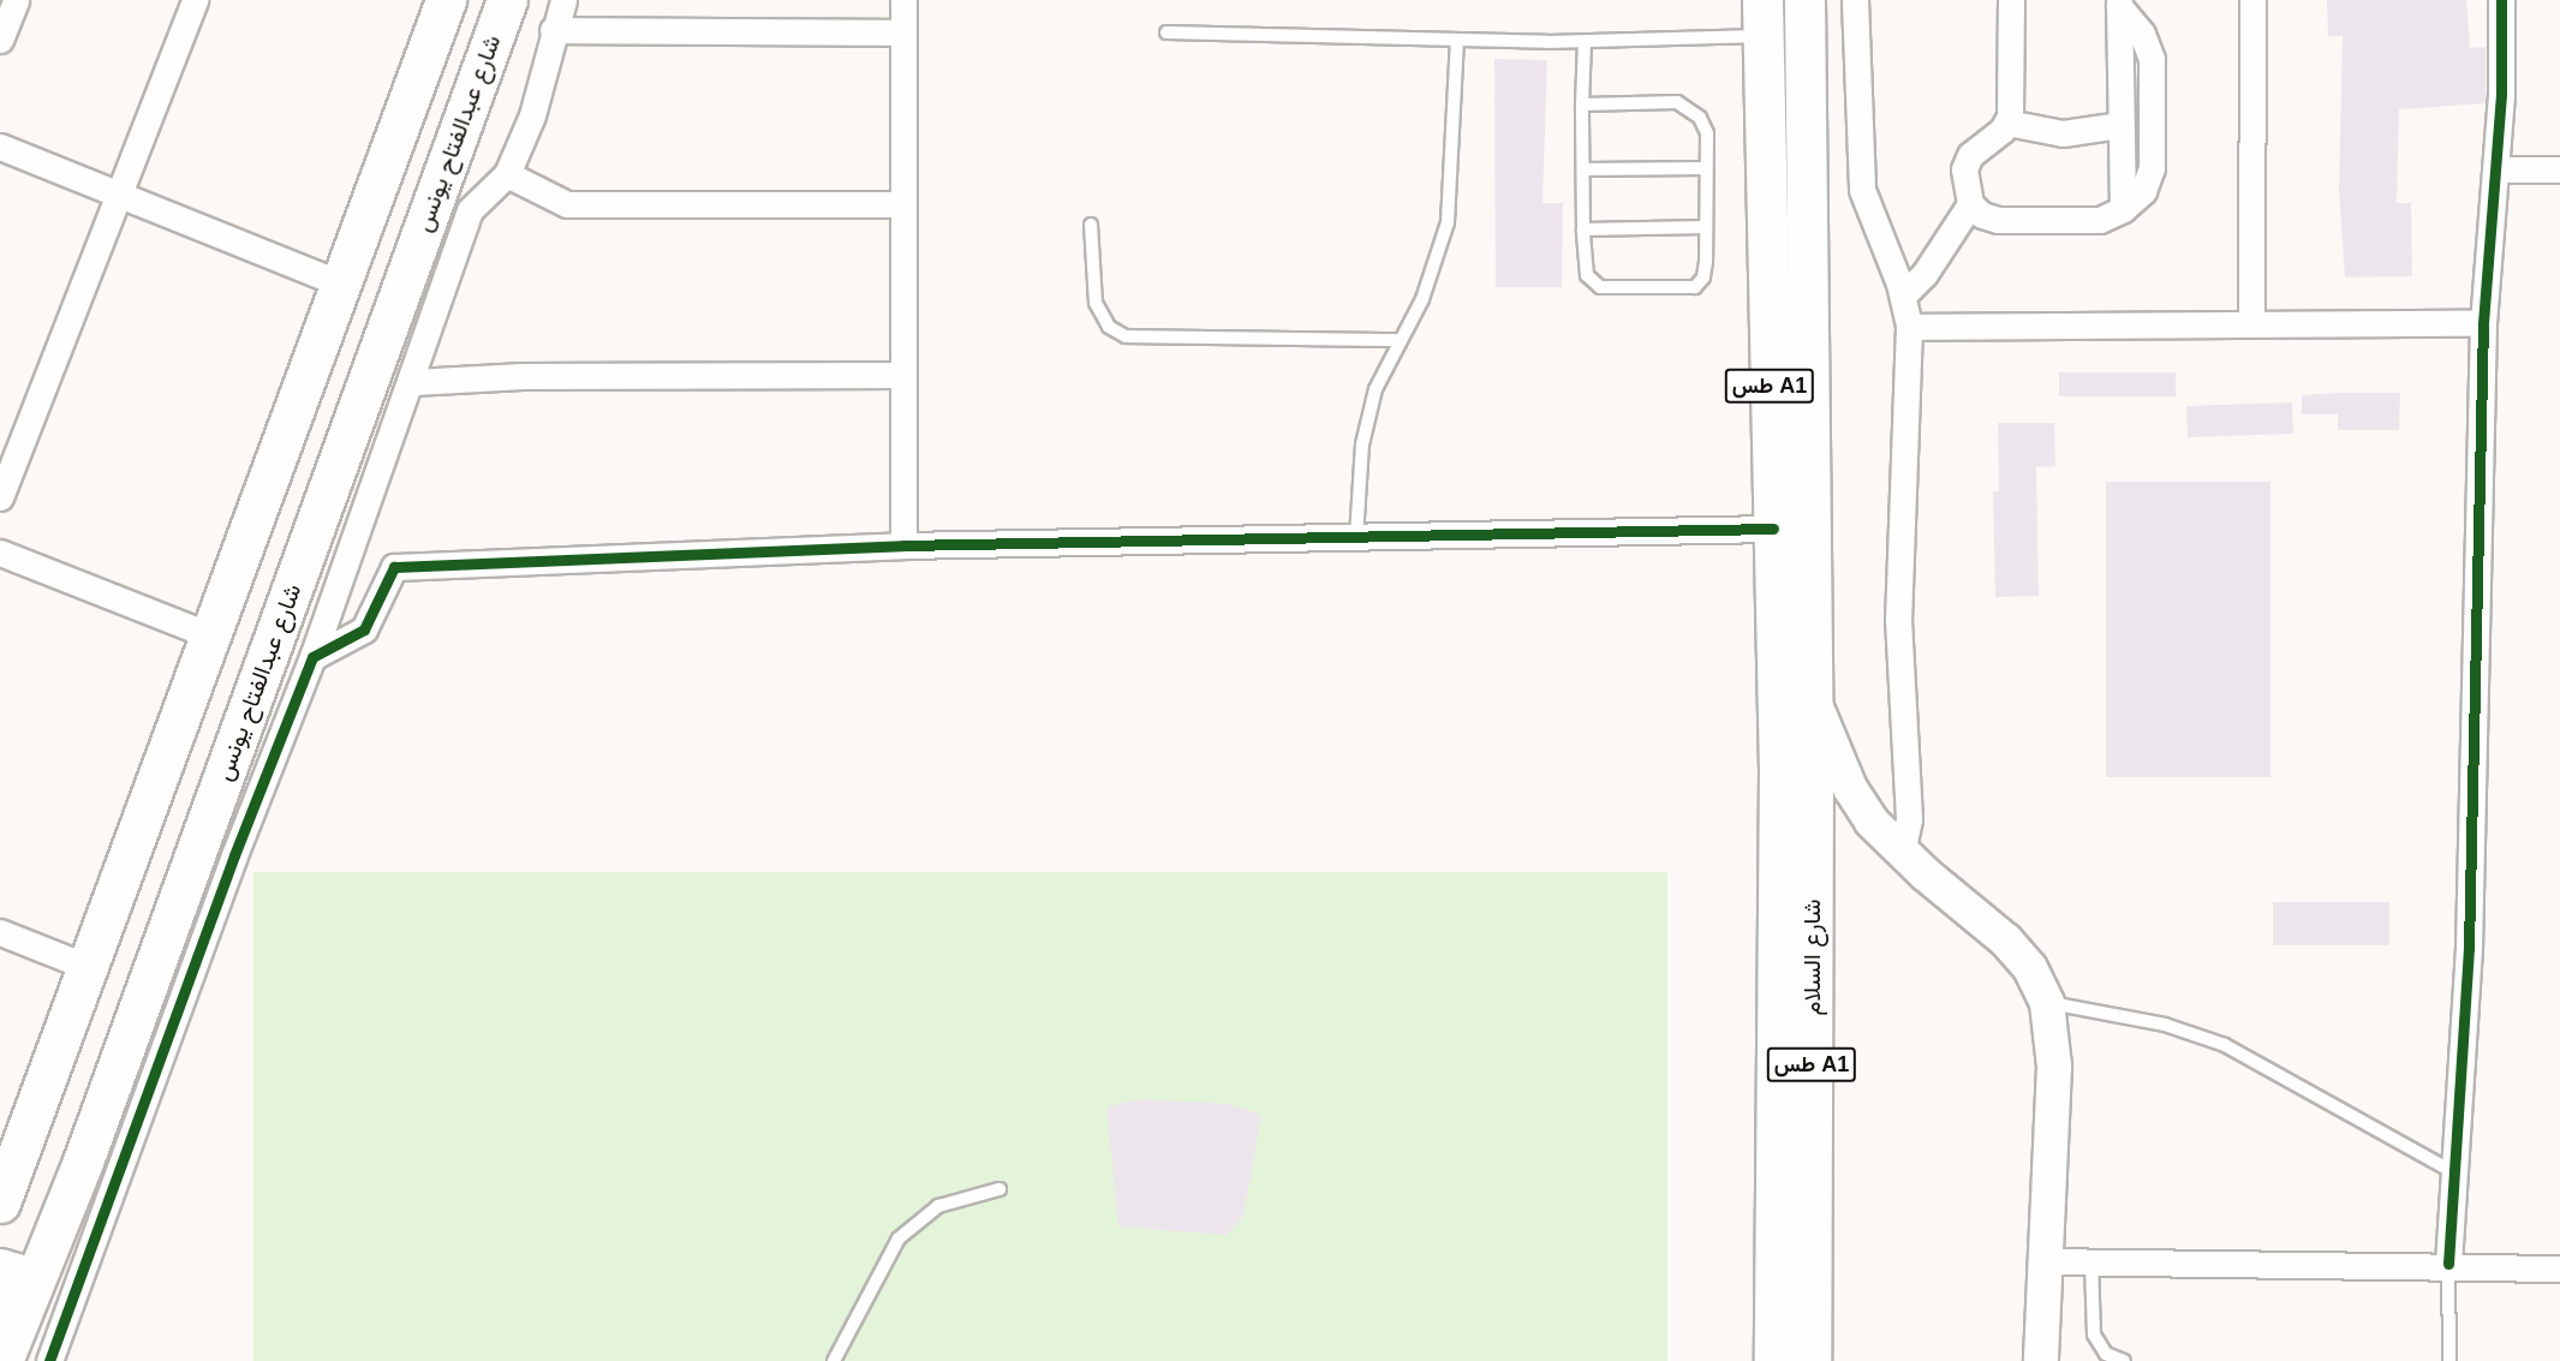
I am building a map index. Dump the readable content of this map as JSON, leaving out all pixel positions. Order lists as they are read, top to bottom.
{
  "streets": {
    "highway": ["شارع عبدالفتاح يونس", "طس A1", "شارع السلام"]
  },
  "crossings": [
    ["طس A1", "شارع السلام"]
  ]
}
